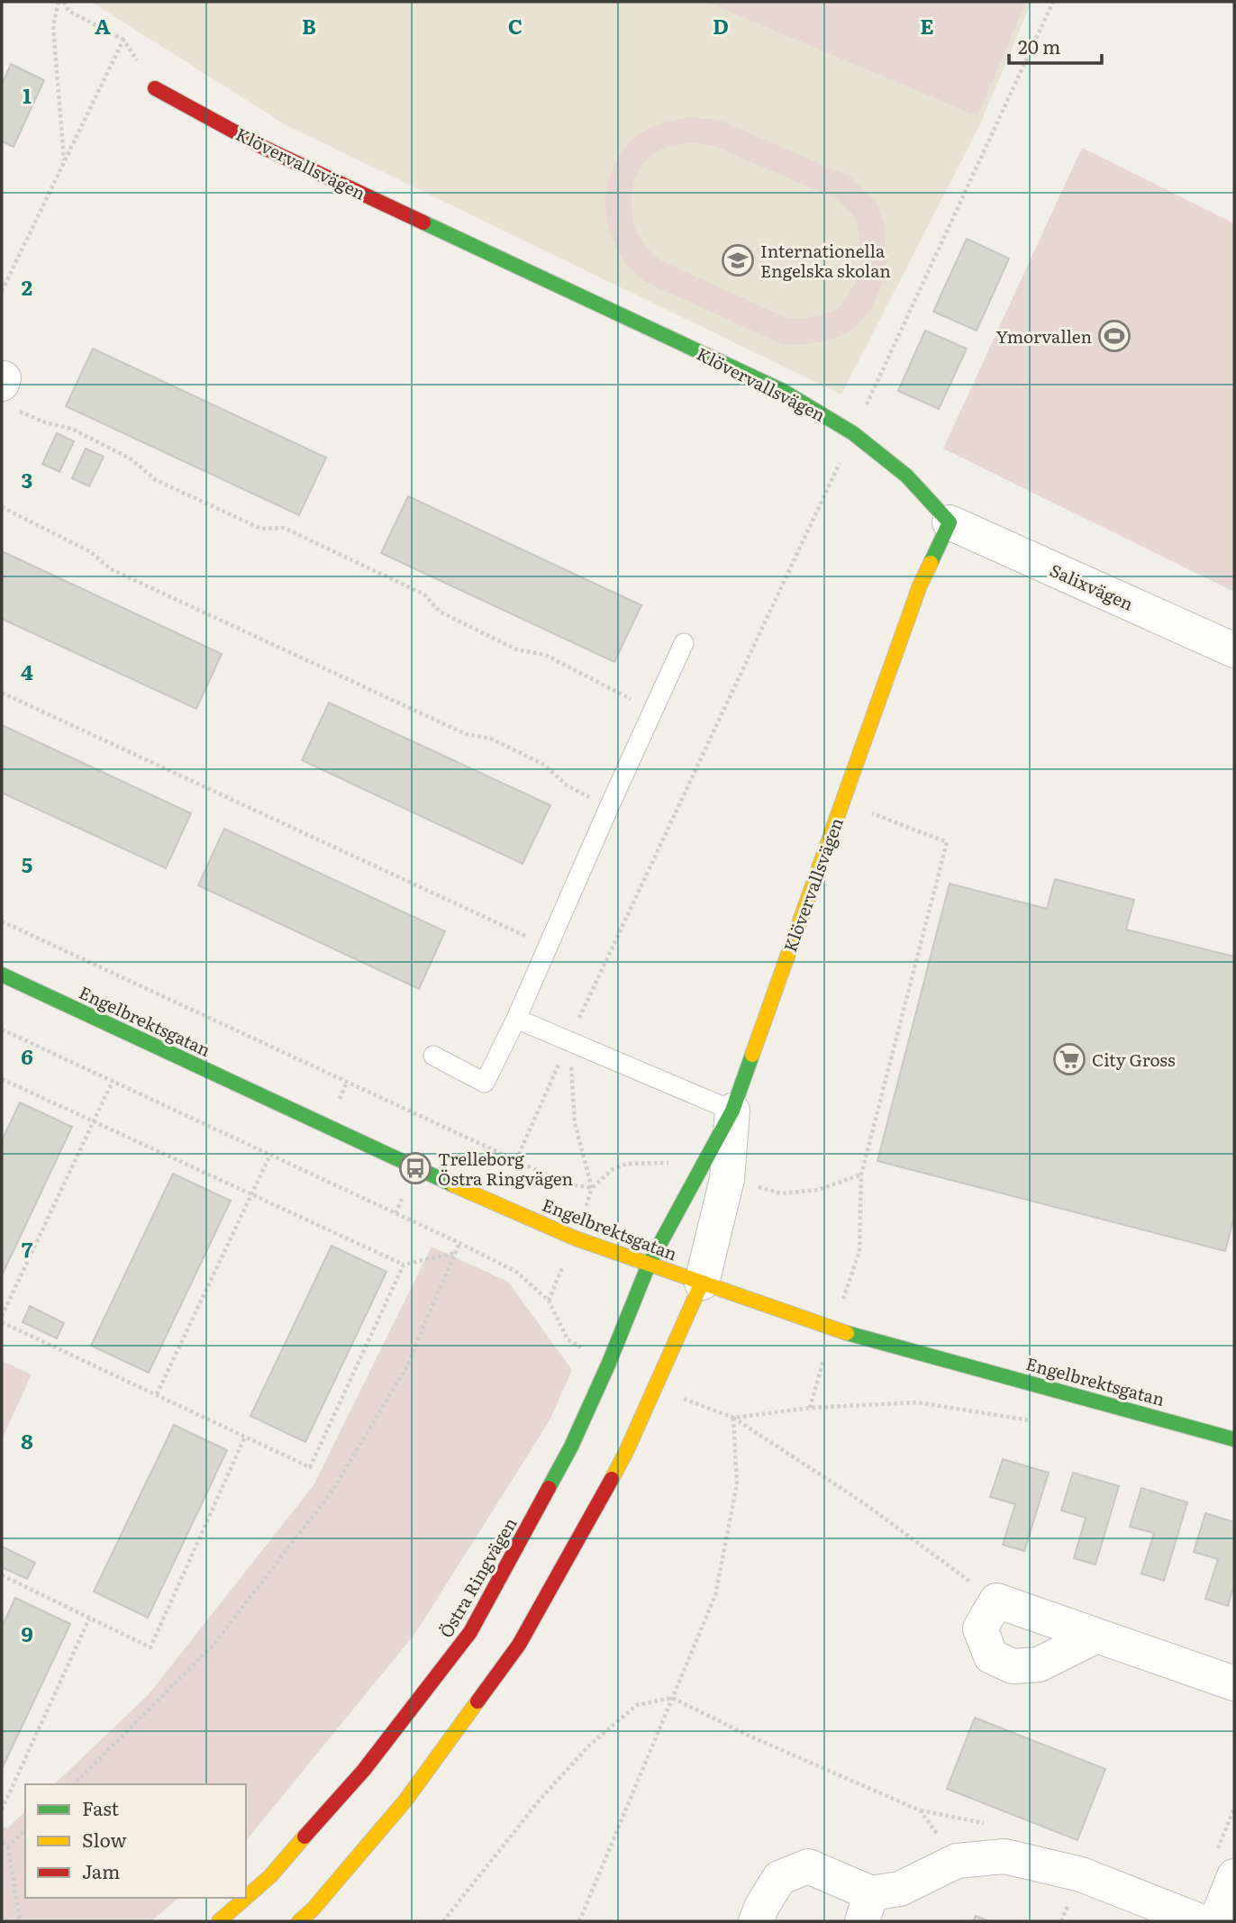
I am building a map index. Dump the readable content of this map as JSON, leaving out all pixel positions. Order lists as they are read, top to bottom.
{
  "streets": {
    "street": [
      "Klövervallsvägen",
      "Salixvägen",
      "Engelbrektsgatan",
      "Östra Ringvägen"
    ]
  },
  "crossings": [
    ["Klövervallsvägen", "Salixvägen"],
    ["Klövervallsvägen", "Engelbrektsgatan"],
    ["Klövervallsvägen", "Östra Ringvägen"],
    ["Engelbrektsgatan", "Östra Ringvägen"]
  ],
  "places": {
    "school or university": ["Internationella Engelska skolan"],
    "sports": ["Ymorvallen"],
    "supermarket": ["City Gross"],
    "bus stop": ["Trelleborg Östra Ringvägen"]
  },
  "legend": ["Fast", "Slow", "Jam"],
  "scale_bar": "20 m",
  "grid": {
    "columns": [
      "A",
      "B",
      "C",
      "D",
      "E"
    ],
    "rows": [
      "1",
      "2",
      "3",
      "4",
      "5",
      "6",
      "7",
      "8",
      "9"
    ]
  }
}
